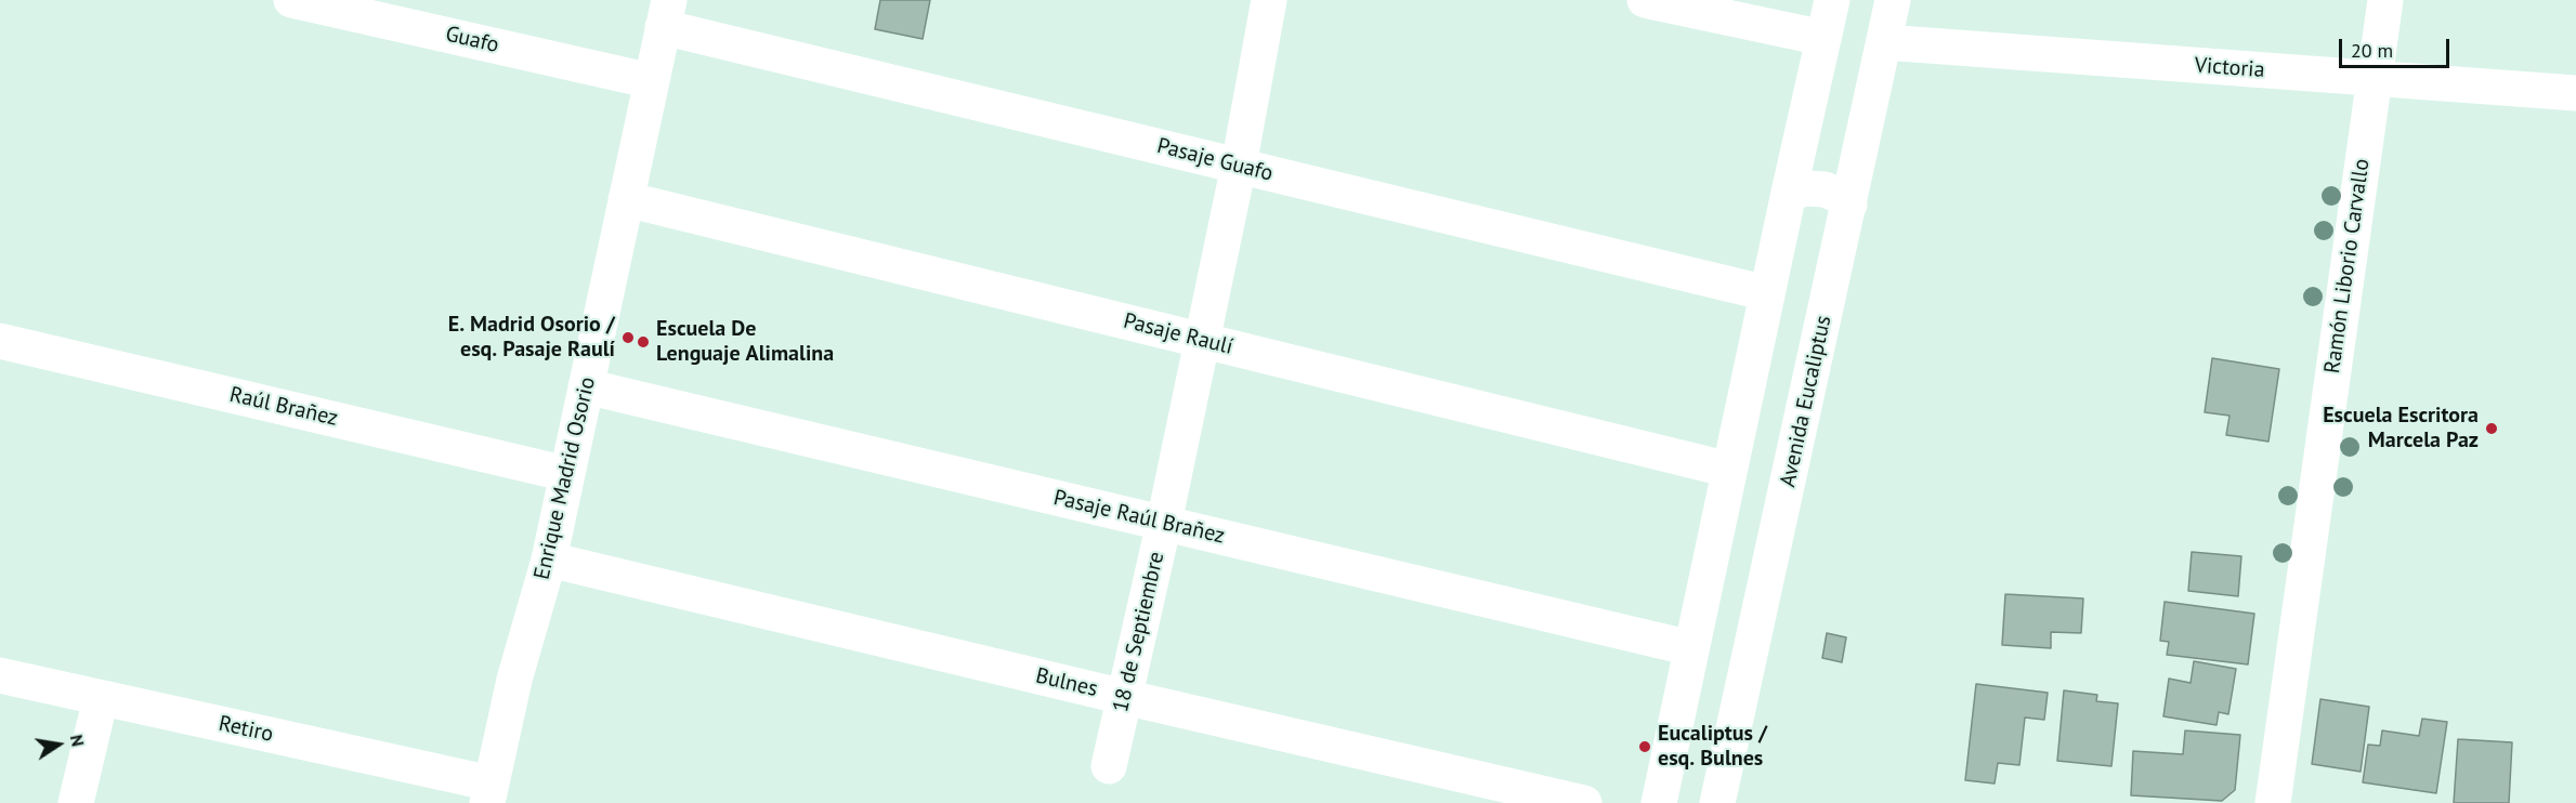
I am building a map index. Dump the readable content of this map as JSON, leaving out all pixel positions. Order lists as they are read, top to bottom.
{
  "streets": {
    "street": [
      "Guafo",
      "Victoria",
      "Pasaje Guafo",
      "Ramón Liborio Carvallo",
      "Pasaje Raulí",
      "Avenida Eucaliptus",
      "Raúl Brañez",
      "Enrique Madrid Osorio",
      "Pasaje Raúl Brañez",
      "18 de Septiembre",
      "Bulnes",
      "Retiro"
    ]
  },
  "crossings": [
    ["Guafo", "Enrique Madrid Osorio"],
    ["Victoria", "Ramón Liborio Carvallo"],
    ["Victoria", "Avenida Eucaliptus"],
    ["Pasaje Guafo", "Enrique Madrid Osorio"],
    ["Pasaje Guafo", "18 de Septiembre"],
    ["Pasaje Raulí", "Enrique Madrid Osorio"],
    ["Pasaje Raulí", "18 de Septiembre"],
    ["Raúl Brañez", "Enrique Madrid Osorio"],
    ["Enrique Madrid Osorio", "Pasaje Raúl Brañez"],
    ["Enrique Madrid Osorio", "Bulnes"],
    ["Enrique Madrid Osorio", "Retiro"],
    ["Pasaje Raúl Brañez", "18 de Septiembre"],
    ["18 de Septiembre", "Bulnes"]
  ],
  "places": [
    "E. Madrid Osorio / esq. Pasaje Raulí",
    "Escuela De Lenguaje Alimalina",
    "Escuela Escritora Marcela Paz",
    "Eucaliptus / esq. Bulnes"
  ],
  "scale_bar": "20 m",
  "north": "right"
}
